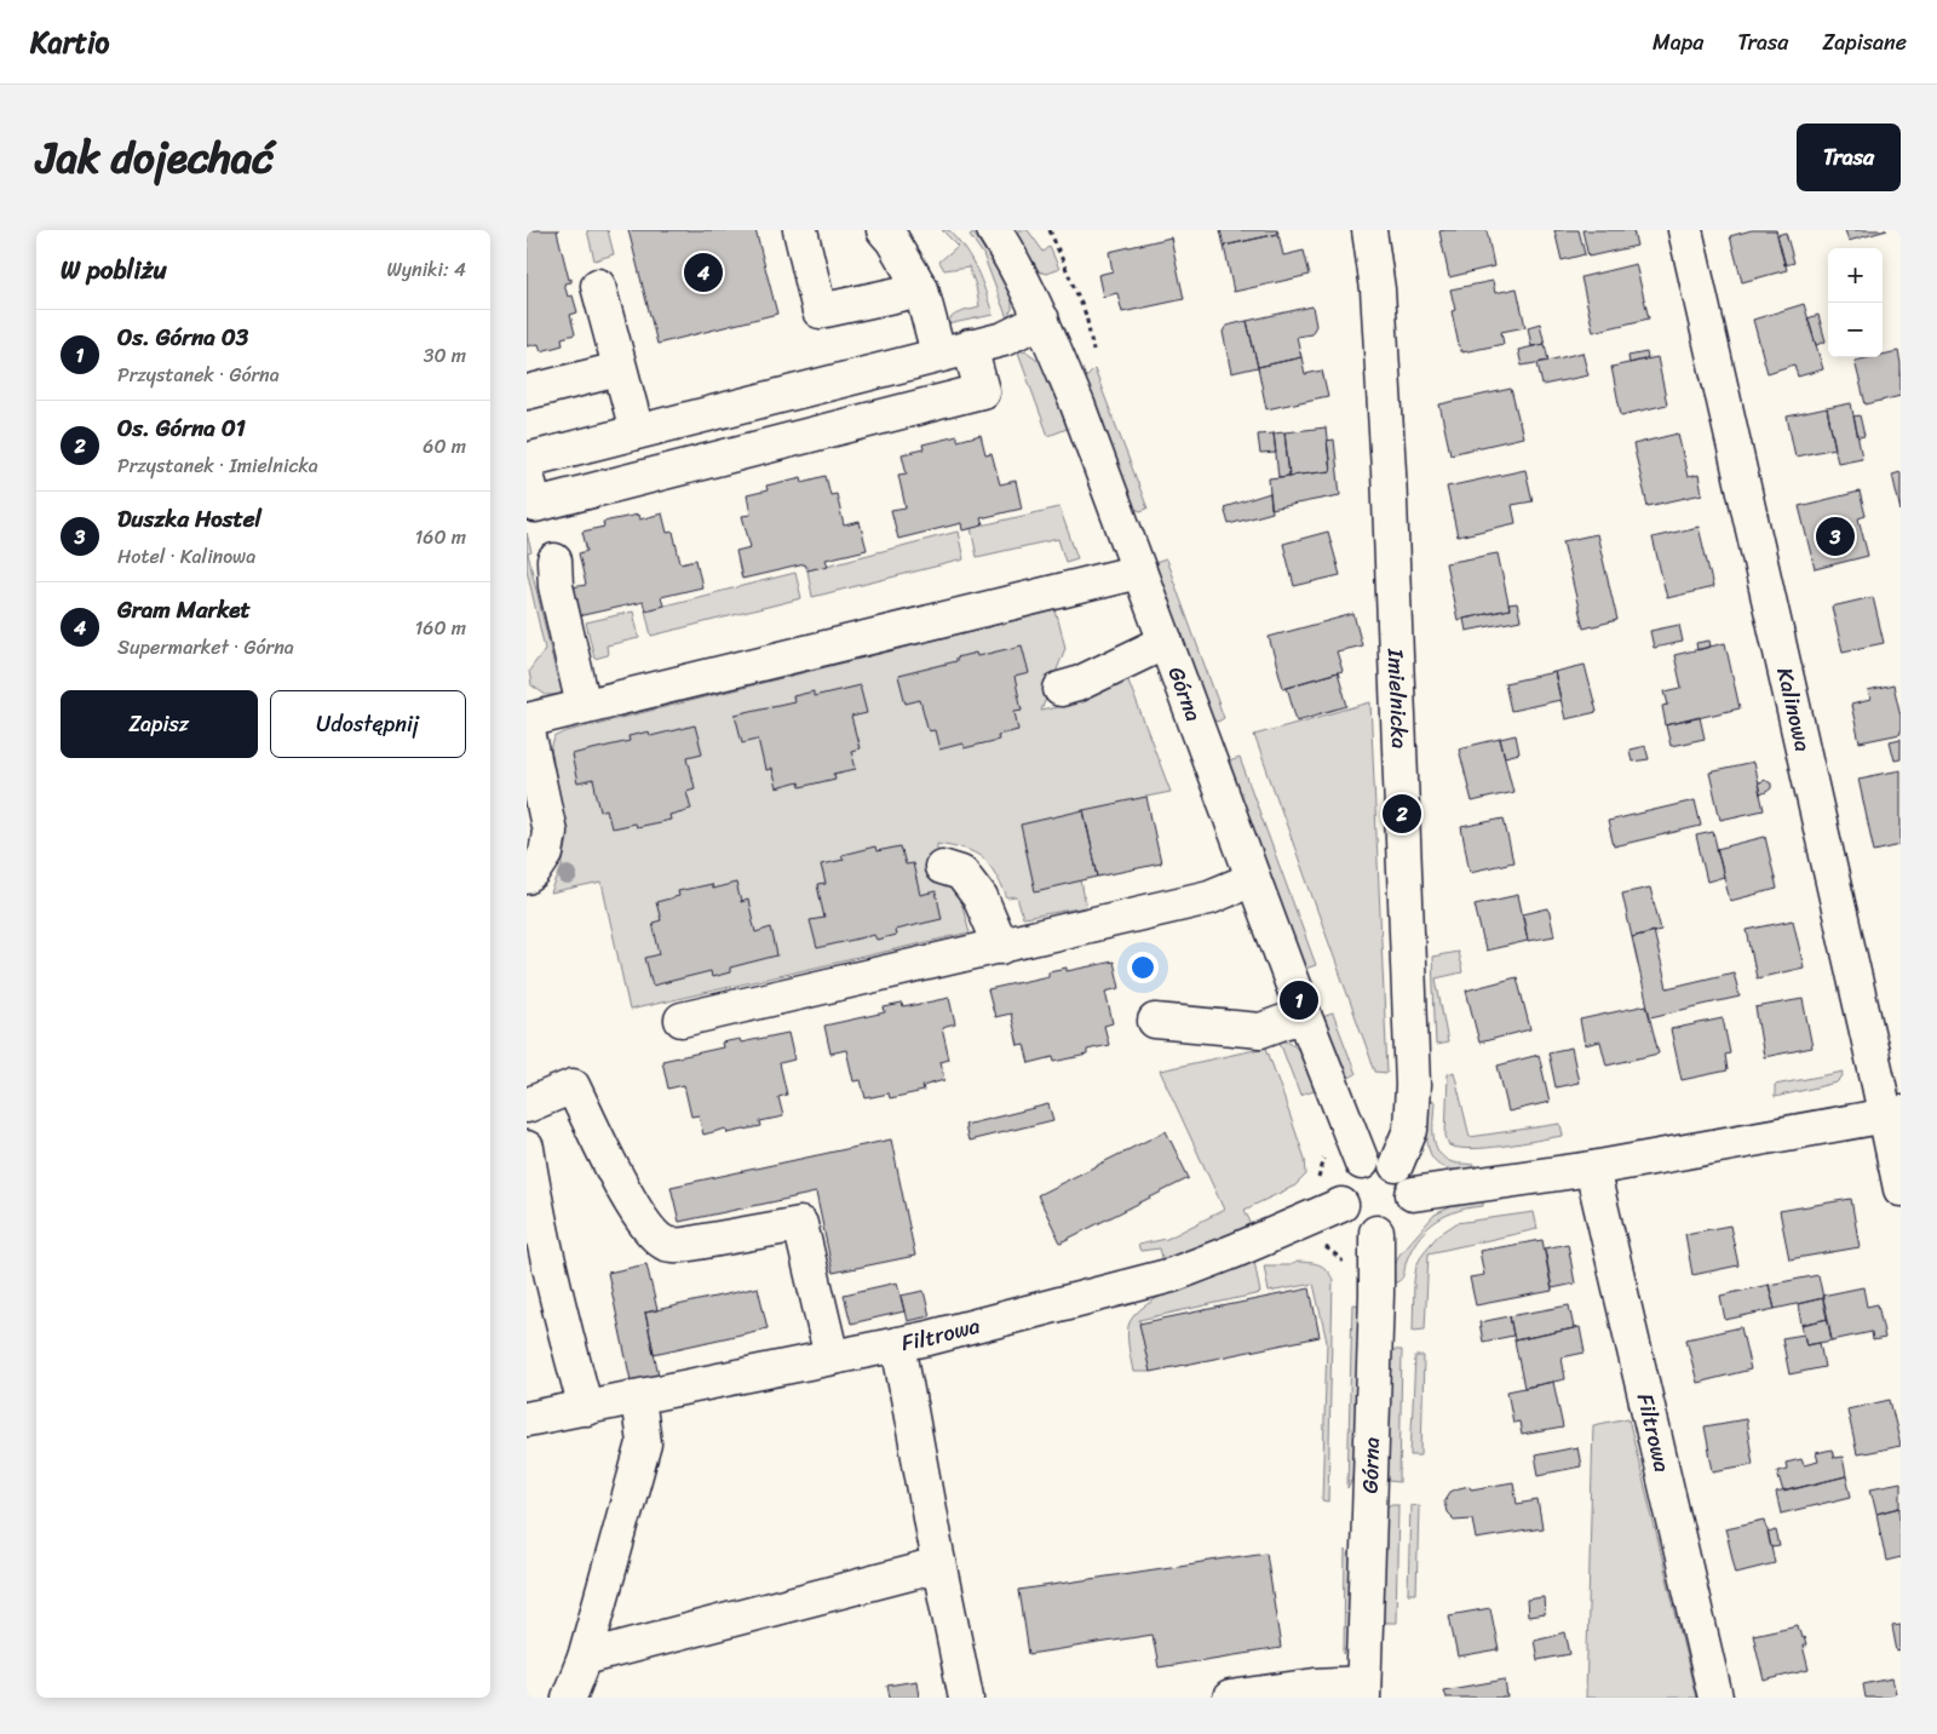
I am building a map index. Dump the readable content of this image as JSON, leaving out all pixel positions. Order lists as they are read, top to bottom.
{
  "streets": {
    "street": [
      "Górna",
      "Imielnicka",
      "Kalinowa",
      "Filtrowa"
    ]
  },
  "crossings": [
    ["Górna", "Imielnicka"],
    ["Górna", "Filtrowa"],
    ["Imielnicka", "Filtrowa"]
  ],
  "page": {
    "header": "Kartio",
    "nav": ["Mapa", "Trasa", "Zapisane"],
    "title": "Jak dojechać",
    "buttons": [
      "Trasa",
      ["Zapisz", "Udostępnij"]
    ],
    "heading": ["W pobliżu", "Wyniki: 4"],
    "map_buttons": ["+", "−"],
    "pins": [
      "4",
      "3",
      "2",
      "1"
    ],
    "list": [
      {
        "mark": "1",
        "name": "Os. Górna 03",
        "note": "Przystanek · Górna",
        "value": "30 m"
      },
      {
        "mark": "2",
        "name": "Os. Górna 01",
        "note": "Przystanek · Imielnicka",
        "value": "60 m"
      },
      {
        "mark": "3",
        "name": "Duszka Hostel",
        "note": "Hotel · Kalinowa",
        "value": "160 m"
      },
      {
        "mark": "4",
        "name": "Gram Market",
        "note": "Supermarket · Górna",
        "value": "160 m"
      }
    ]
  }
}
